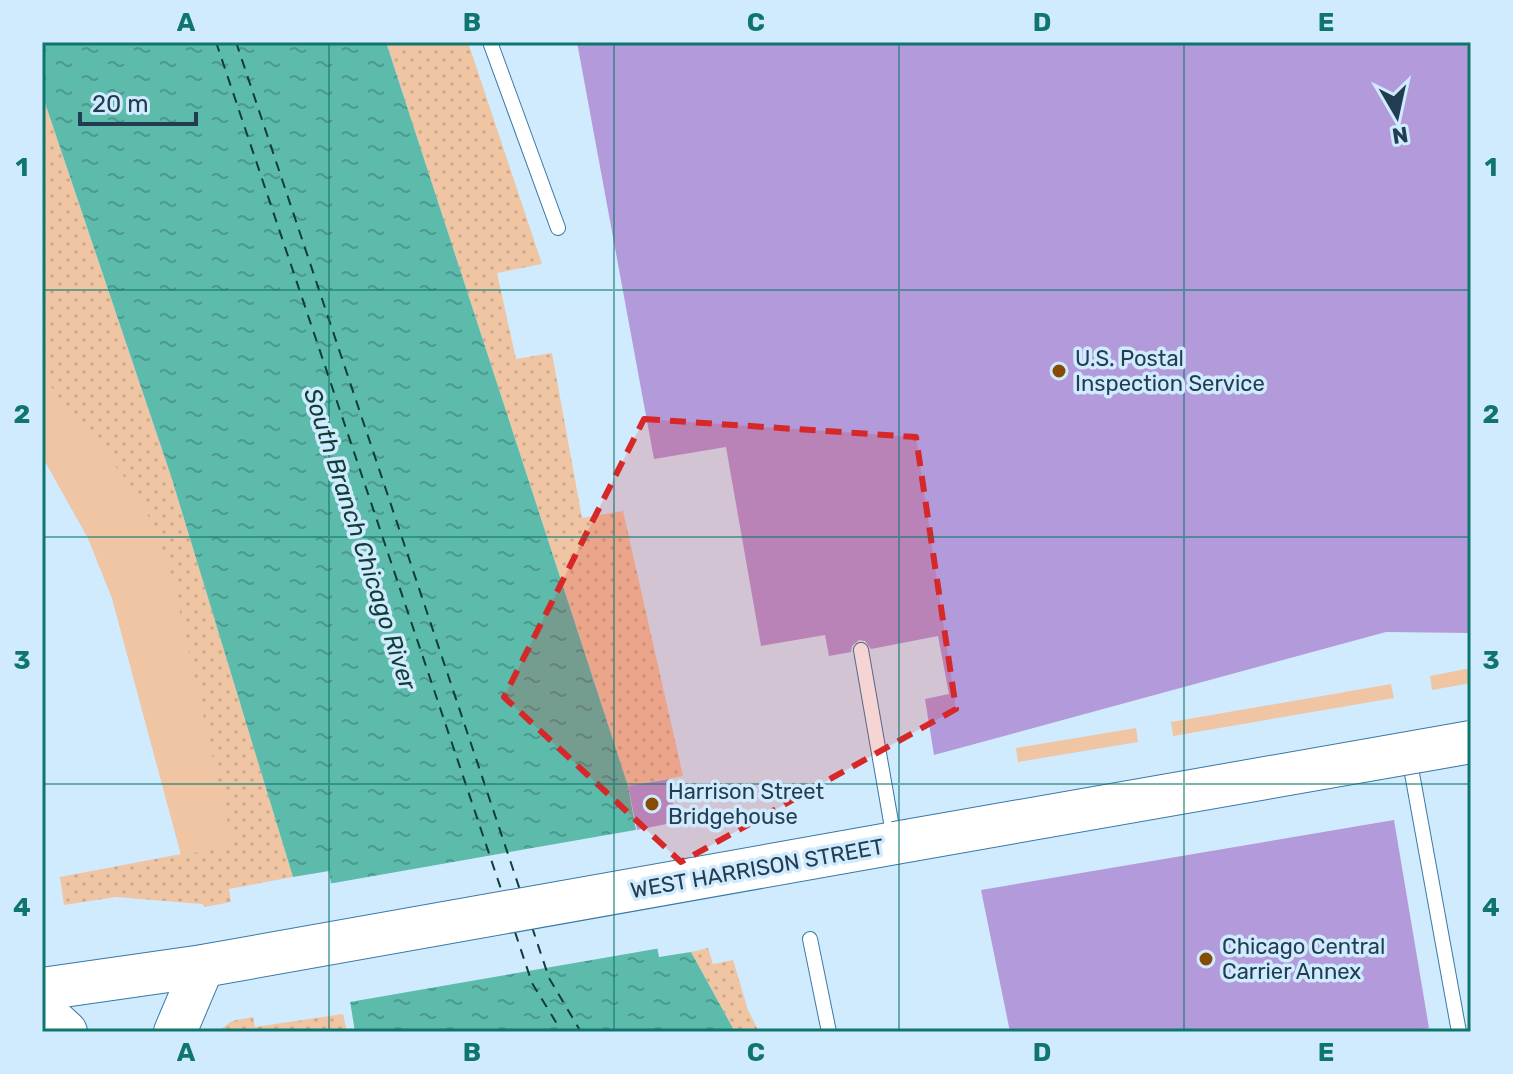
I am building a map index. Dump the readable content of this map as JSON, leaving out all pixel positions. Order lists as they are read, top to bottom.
{
  "streets": {
    "main road": ["WEST HARRISON STREET"]
  },
  "water": ["South Branch Chicago River"],
  "places": ["U.S. Postal Inspection Service", "Harrison Street Bridgehouse", "Chicago Central Carrier Annex"],
  "scale_bar": "20 m",
  "north": "bottom",
  "grid": {
    "columns": [
      "A",
      "B",
      "C",
      "D",
      "E"
    ],
    "rows": [
      "1",
      "2",
      "3",
      "4"
    ]
  }
}
